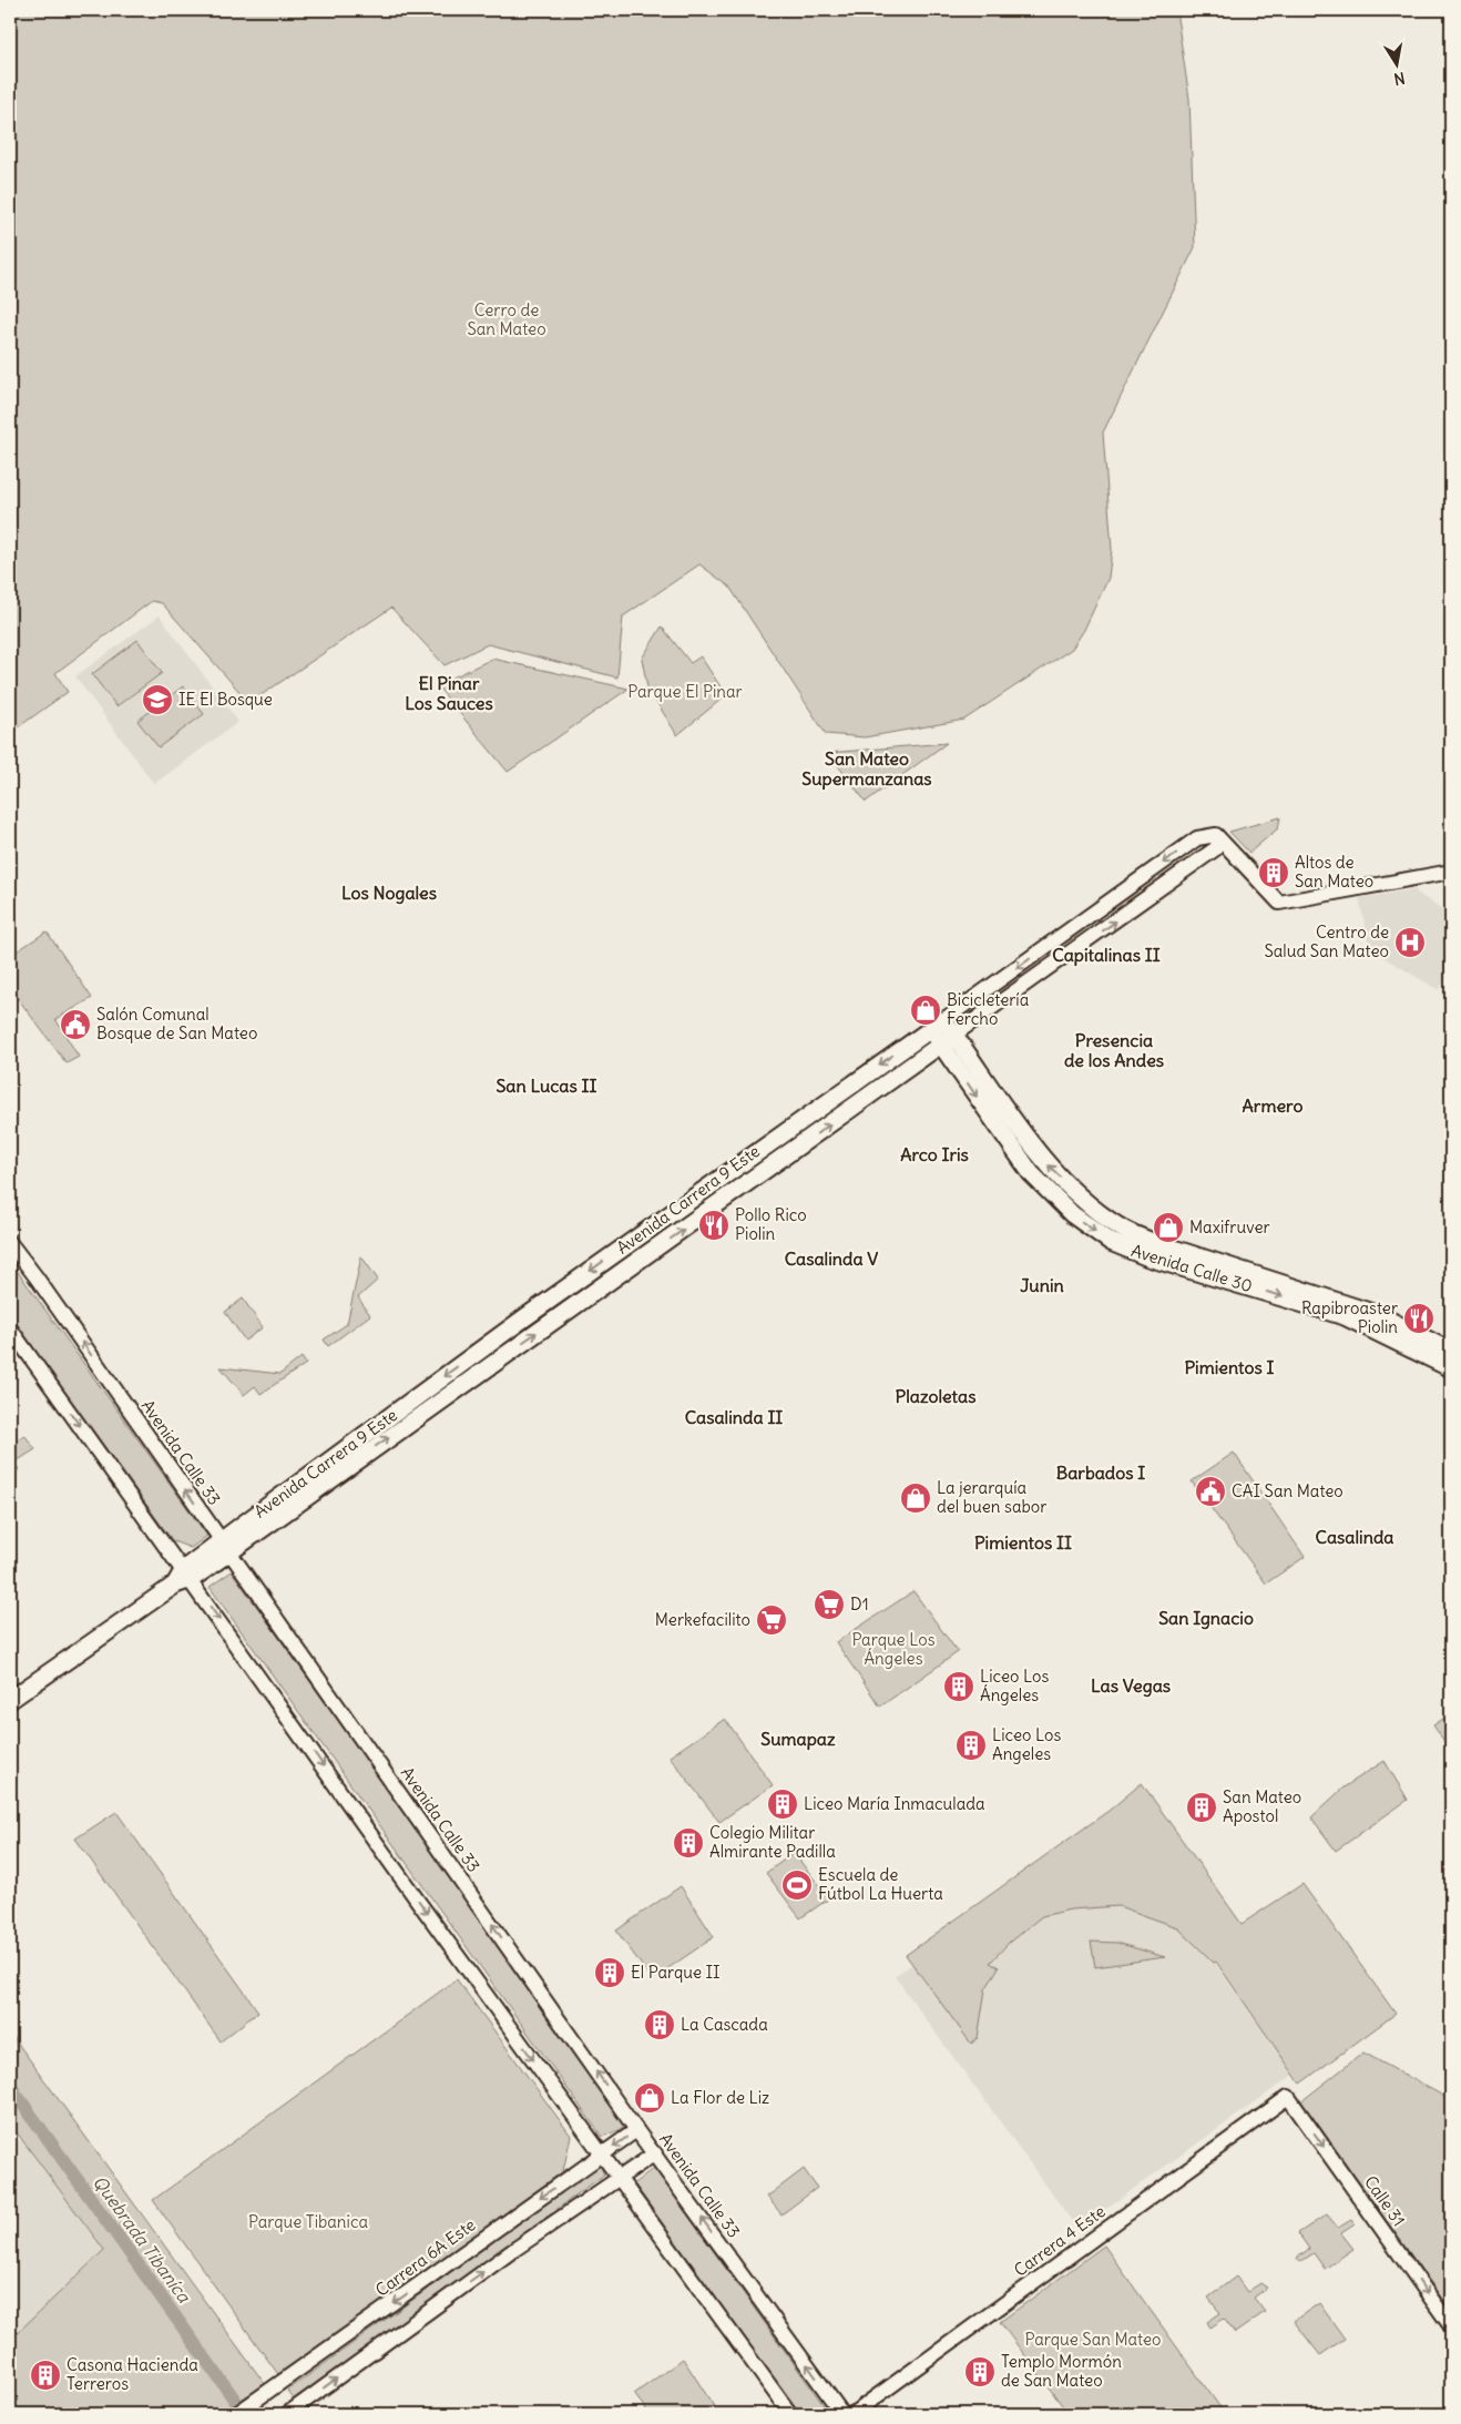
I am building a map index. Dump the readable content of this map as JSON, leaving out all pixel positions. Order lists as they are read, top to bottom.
{
  "streets": {
    "main road": ["Avenida Carrera 9 Este", "Avenida Calle 30"],
    "street": [
      "Avenida Calle 33",
      "Calle 31",
      "Carrera 4 Este",
      "Carrera 6A Este"
    ]
  },
  "crossings": [
    ["Avenida Carrera 9 Este", "Avenida Calle 30"],
    ["Avenida Carrera 9 Este", "Avenida Calle 33"],
    ["Avenida Calle 33", "Carrera 6A Este"],
    ["Calle 31", "Carrera 4 Este"]
  ],
  "one_way": ["Calle 31"],
  "districts": [
    "El Pinar Los Sauces",
    "San Mateo Supermanzanas",
    "Los Nogales",
    "Capitalinas II",
    "Presencia de los Andes",
    "San Lucas II",
    "Armero",
    "Arco Iris",
    "Casalinda V",
    "Junin",
    "Pimientos I",
    "Plazoletas",
    "Casalinda II",
    "Barbados I",
    "Casalinda",
    "Pimientos II",
    "San Ignacio",
    "Las Vegas",
    "Sumapaz"
  ],
  "water": ["Quebrada Tibaníca"],
  "parks": [
    "Cerro de San Mateo",
    "Parque El Pinar",
    "Parque Los Ángeles",
    "Parque Tibanica",
    "Parque San Mateo"
  ],
  "places": {
    "school or university": ["IE El Bosque"],
    "building": [
      "Altos de San Mateo",
      "Liceo Los Ángeles",
      "Liceo Los Angeles",
      "Liceo María Inmaculada",
      "San Mateo Apostol",
      "Colegio Militar Almirante Padilla",
      "El Parque II",
      "La Cascada",
      "Templo Mormón de San Mateo",
      "Casona Hacienda Terreros"
    ],
    "hospital": ["Centro de Salud San Mateo"],
    "shop": [
      "Bicicletería Fercho",
      "Maxifruver",
      "La jerarquía del buen sabor",
      "La Flor de Liz"
    ],
    "public building": ["Salón Comunal Bosque de San Mateo", "CAI San Mateo"],
    "restaurant": ["Pollo Rico Piolin", "Rapibroaster Piolin"],
    "supermarket": ["D1", "Merkefacilito"],
    "sports": ["Escuela de Fútbol La Huerta"]
  },
  "north": "bottom"
}
